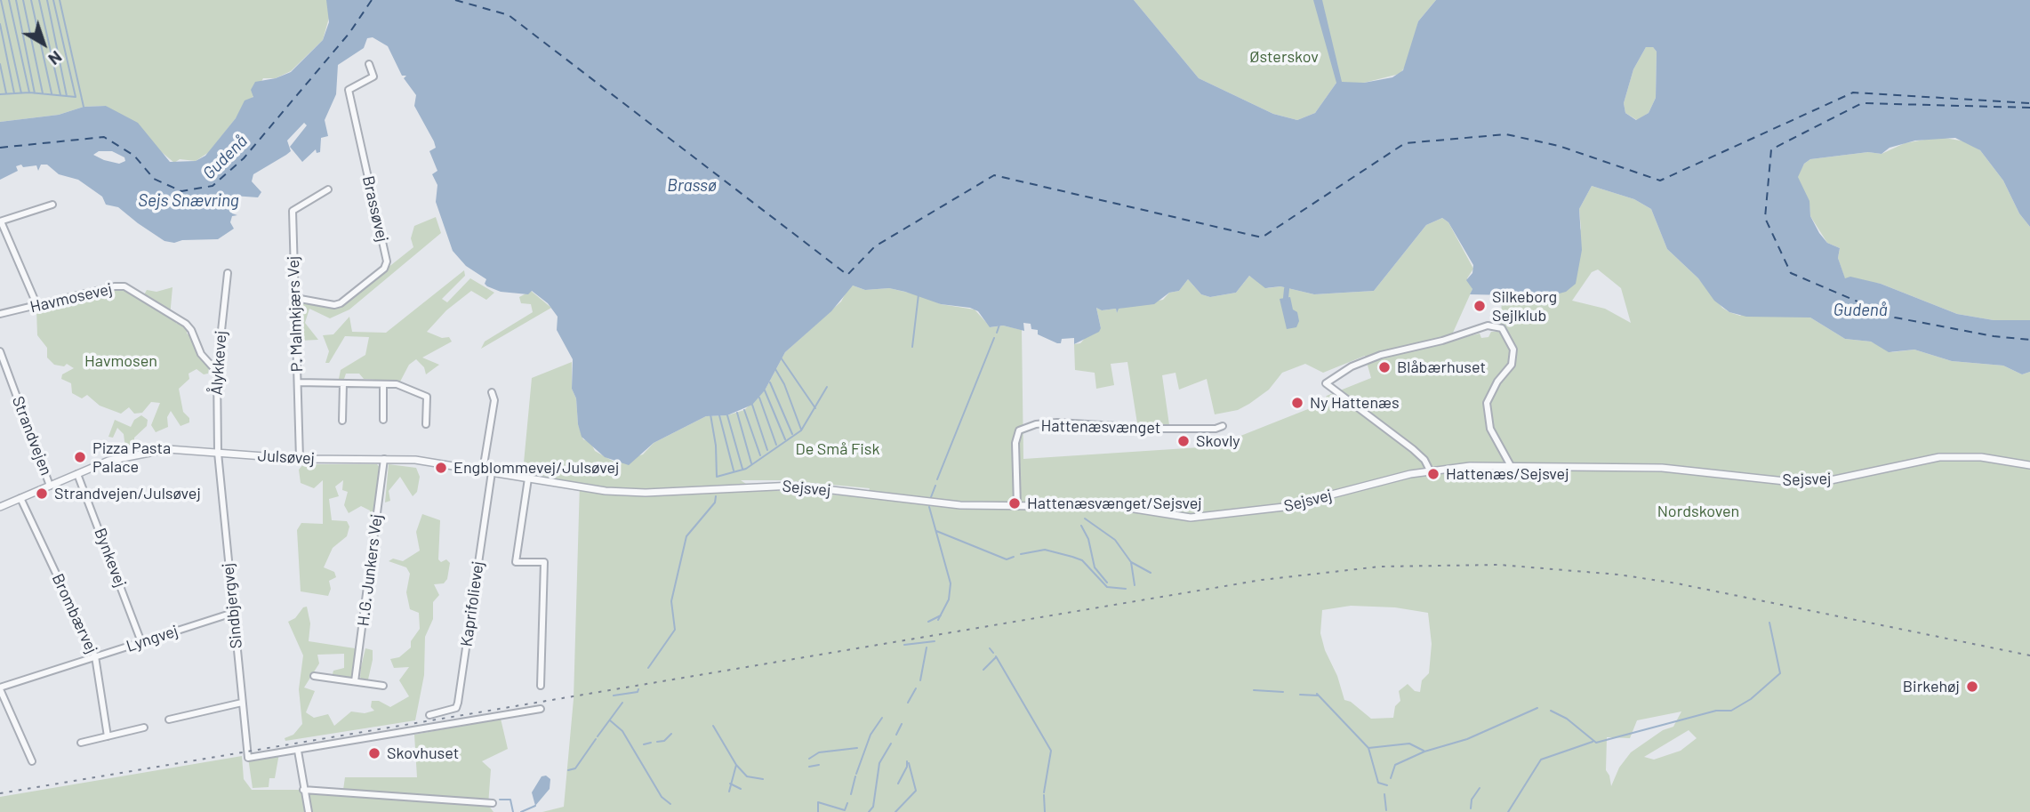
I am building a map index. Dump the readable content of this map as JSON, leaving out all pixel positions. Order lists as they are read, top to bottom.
{
  "streets": {
    "street": [
      "Brassøvej",
      "Havmosevej",
      "P. Malmkjærs Vej",
      "Ålykkevej",
      "Hattenæsvænget",
      "Strandvejen",
      "Julsøvej",
      "Sejsvej",
      "Bynkevej",
      "H.G. Junkers Vej",
      "Kaprifolievej",
      "Sindbjergvej",
      "Brombærvej",
      "Lyngvej"
    ]
  },
  "crossings": [
    ["Brassøvej", "P. Malmkjærs Vej"],
    ["Havmosevej", "Ålykkevej"],
    ["P. Malmkjærs Vej", "Julsøvej"],
    ["Ålykkevej", "Julsøvej"],
    ["Ålykkevej", "Sindbjergvej"],
    ["Hattenæsvænget", "Sejsvej"],
    ["Strandvejen", "Julsøvej"],
    ["Julsøvej", "Sejsvej"],
    ["Julsøvej", "Bynkevej"],
    ["Julsøvej", "H.G. Junkers Vej"],
    ["Julsøvej", "Kaprifolievej"],
    ["Julsøvej", "Sindbjergvej"],
    ["Julsøvej", "Brombærvej"],
    ["Bynkevej", "Lyngvej"],
    ["Sindbjergvej", "Lyngvej"],
    ["Brombærvej", "Lyngvej"]
  ],
  "water": ["Gudenå", "Brassø", "Sejs Snævring"],
  "parks": [
    "Østerskov",
    "Havmosen",
    "De Små Fisk",
    "Nordskoven"
  ],
  "places": [
    "Silkeborg Sejlklub",
    "Blåbærhuset",
    "Ny Hattenæs",
    "Skovly",
    "Pizza Pasta Palace",
    "Engblommevej/Julsøvej",
    "Hattenæs/Sejsvej",
    "Strandvejen/Julsøvej",
    "Hattenæsvænget/Sejsvej",
    "Birkehøj",
    "Skovhuset"
  ],
  "north": "bottom right"
}
